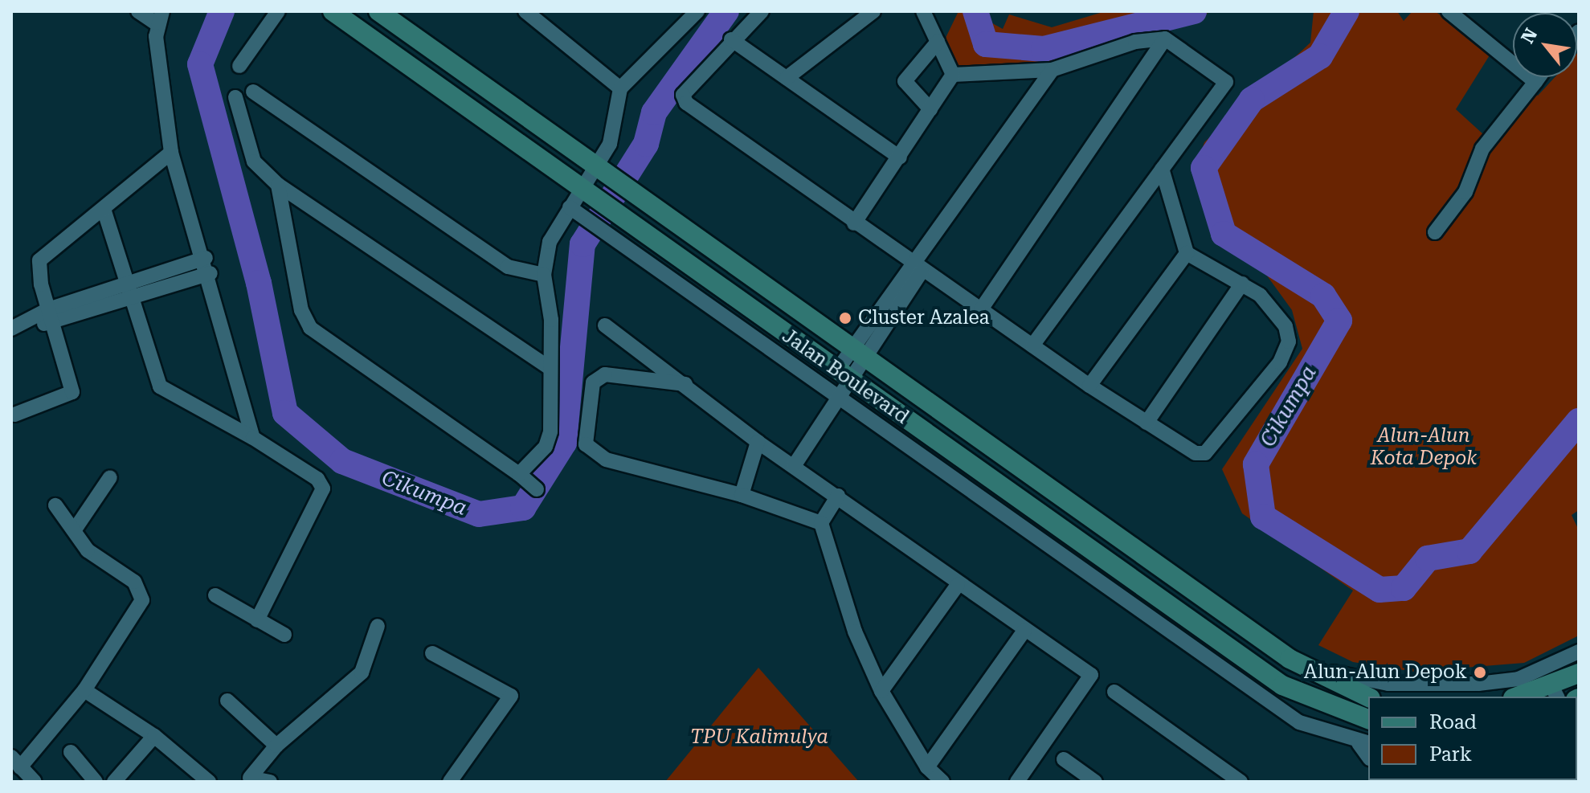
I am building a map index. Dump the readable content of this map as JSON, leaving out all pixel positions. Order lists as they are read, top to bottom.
{
  "streets": {
    "main road": ["Jalan Boulevard"]
  },
  "water": ["Cikumpa"],
  "parks": ["Alun-Alun Kota Depok", "TPU Kalimulya"],
  "places": ["Cluster Azalea", "Alun-Alun Depok"],
  "legend": ["Road", "Park"],
  "north": "top left"
}
